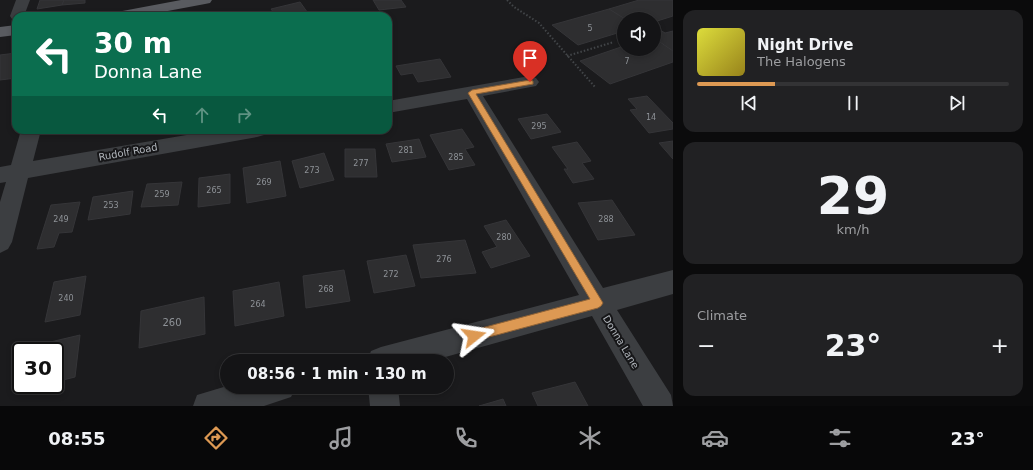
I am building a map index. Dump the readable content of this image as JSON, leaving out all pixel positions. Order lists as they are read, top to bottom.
{
  "streets": {
    "street": ["Rudolf Road", "Donna Lane"]
  },
  "house_numbers": [
    "5",
    "7",
    "14",
    "295",
    "281",
    "285",
    "277",
    "273",
    "269",
    "265",
    "259",
    "253",
    "249",
    "288",
    "280",
    "276",
    "272",
    "268",
    "240",
    "264",
    "260"
  ],
  "page": {
    "turn": ["30 m", "Donna Lane"],
    "song": ["Night Drive", "The Halogens"],
    "tile": [
      ["29", "km/h"],
      "Climate"
    ],
    "heat": ["−", "23°", "+"],
    "limit": "30",
    "trip": "08:56 · 1 min · 130 m",
    "tabs": ["08:55", "23°"]
  }
}
